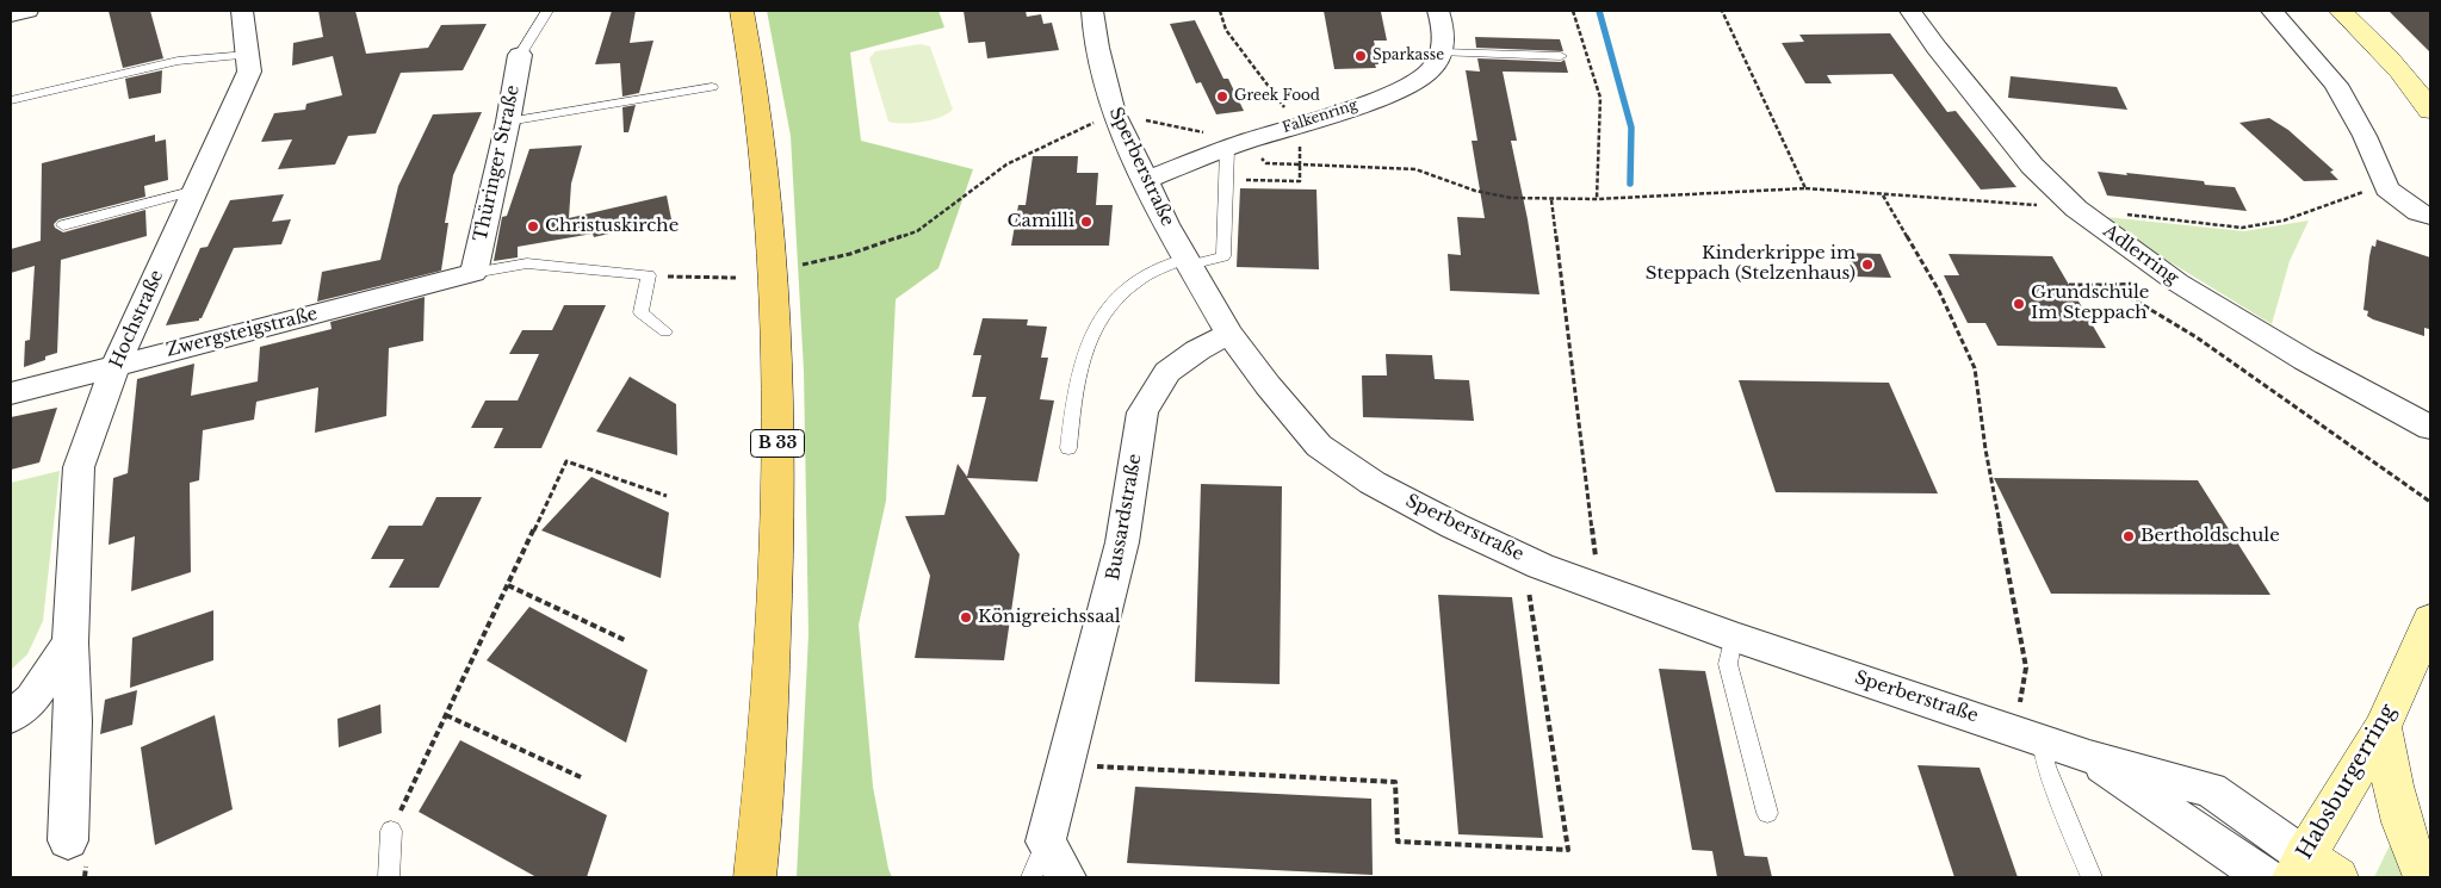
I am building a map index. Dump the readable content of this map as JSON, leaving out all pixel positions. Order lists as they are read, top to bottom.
{
  "streets": {
    "main road": ["B 33"],
    "street": [
      "Falkenring",
      "Thüringer Straße",
      "Sperberstraße",
      "Adlerring",
      "Hochstraße",
      "Zwergsteigstraße",
      "Bussardstraße",
      "Habsburgerring"
    ]
  },
  "crossings": [
    ["Falkenring", "Sperberstraße"],
    ["Thüringer Straße", "Zwergsteigstraße"],
    ["Sperberstraße", "Bussardstraße"],
    ["Sperberstraße", "Habsburgerring"],
    ["Hochstraße", "Zwergsteigstraße"]
  ],
  "places": [
    "Sparkasse",
    "Greek Food",
    "Camilli",
    "Christuskirche",
    "Kinderkrippe im Steppach (Stelzenhaus)",
    "Grundschule Im Steppach",
    "Bertholdschule",
    "Königreichssaal"
  ]
}
